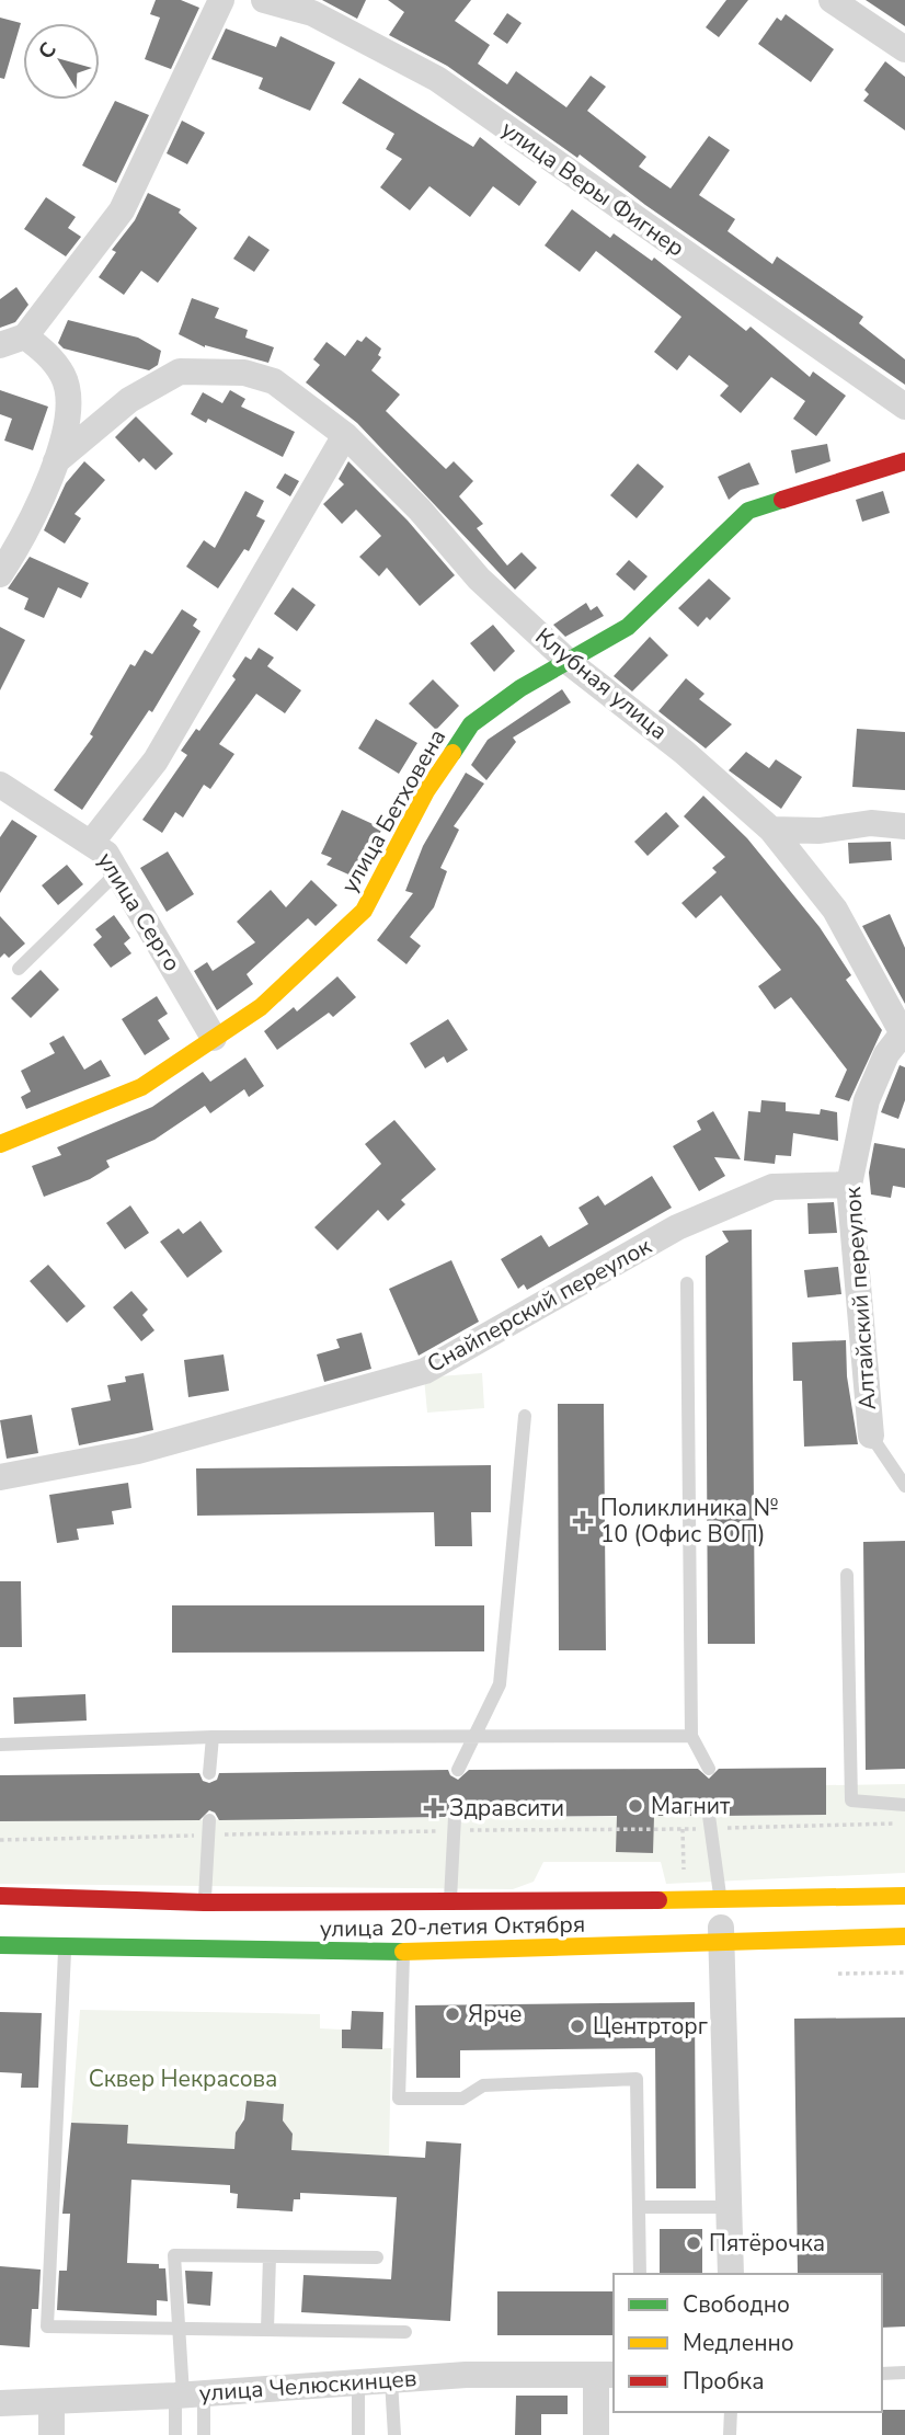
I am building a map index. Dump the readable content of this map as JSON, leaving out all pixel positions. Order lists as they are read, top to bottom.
{
  "streets": {
    "main road": ["улица Бетховена", "улица 20-летия Октября"],
    "street": [
      "улица Веры Фигнер",
      "Клубная улица",
      "улица Серго",
      "Алтайский переулок",
      "Снайперский переулок",
      "улица Челюскинцев"
    ]
  },
  "crossings": [
    ["Клубная улица", "улица Бетховена"],
    ["Клубная улица", "Алтайский переулок"],
    ["улица Бетховена", "улица Серго"],
    ["Алтайский переулок", "Снайперский переулок"]
  ],
  "parks": ["Сквер Некрасова"],
  "places": {
    "health": ["Поликлиника № 10 (Офис ВОП)", "Здравсити"],
    "other": [
      "Магнит",
      "Ярче",
      "Центрторг",
      "Пятёрочка"
    ]
  },
  "legend": ["Свободно", "Медленно", "Пробка"],
  "north": "top left"
}
